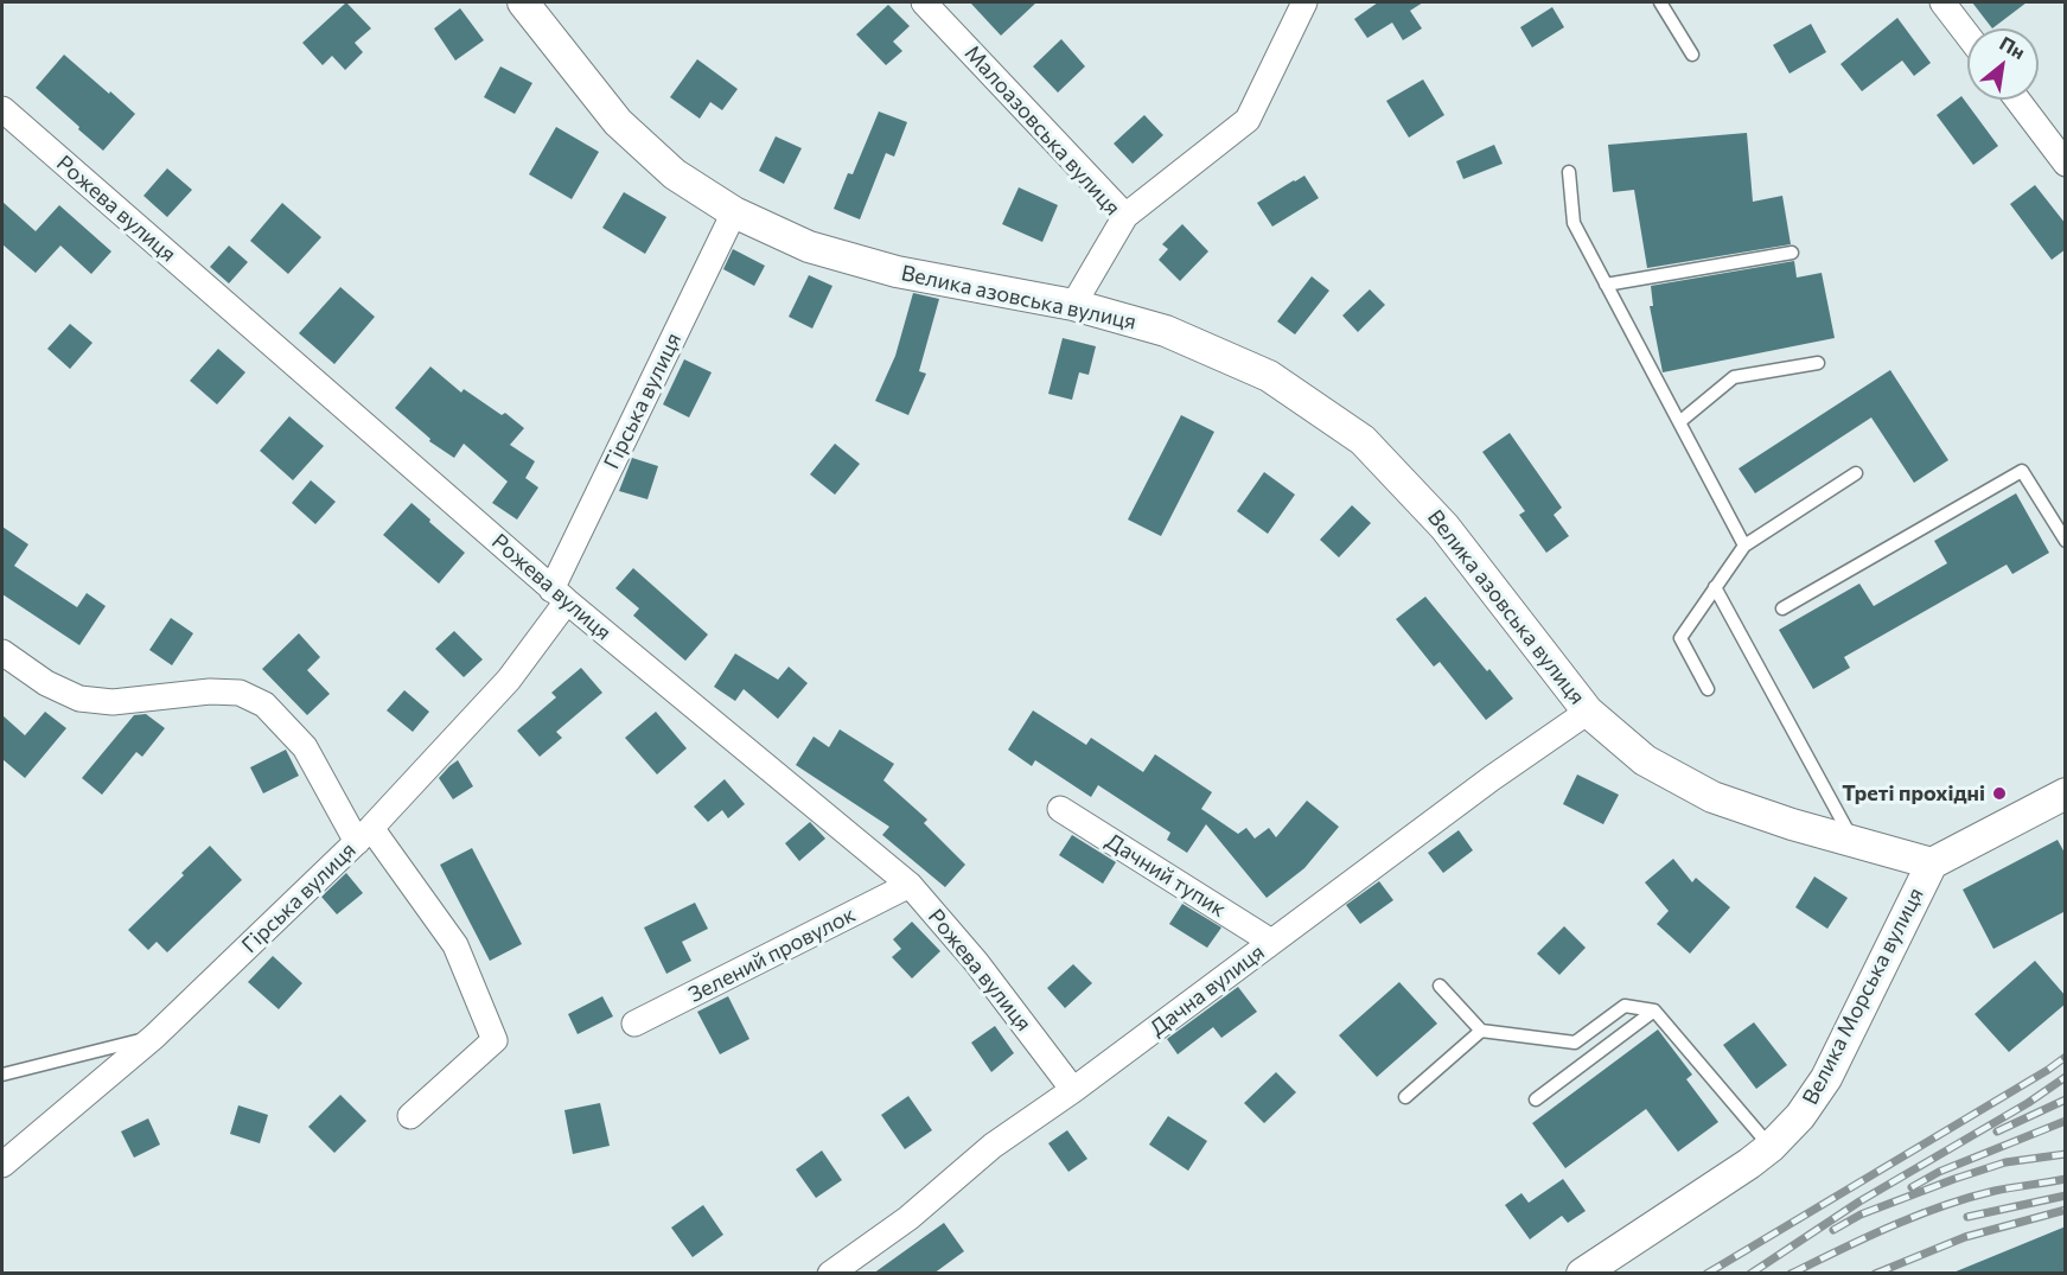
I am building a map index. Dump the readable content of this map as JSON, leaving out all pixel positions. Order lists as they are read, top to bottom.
{
  "streets": {
    "street": [
      "Малоазовська вулиця",
      "Рожева вулиця",
      "Велика азовська вулиця",
      "Гірська вулиця",
      "Дачний тупик",
      "Зелений провулок",
      "Дачна вулиця",
      "Велика Морська вулиця"
    ]
  },
  "crossings": [
    ["Малоазовська вулиця", "Велика азовська вулиця"],
    ["Рожева вулиця", "Гірська вулиця"],
    ["Рожева вулиця", "Зелений провулок"],
    ["Рожева вулиця", "Дачна вулиця"],
    ["Велика азовська вулиця", "Гірська вулиця"],
    ["Велика азовська вулиця", "Дачна вулиця"],
    ["Велика азовська вулиця", "Велика Морська вулиця"],
    ["Дачний тупик", "Дачна вулиця"]
  ],
  "places": ["Треті прохідні"],
  "north": "top right"
}
